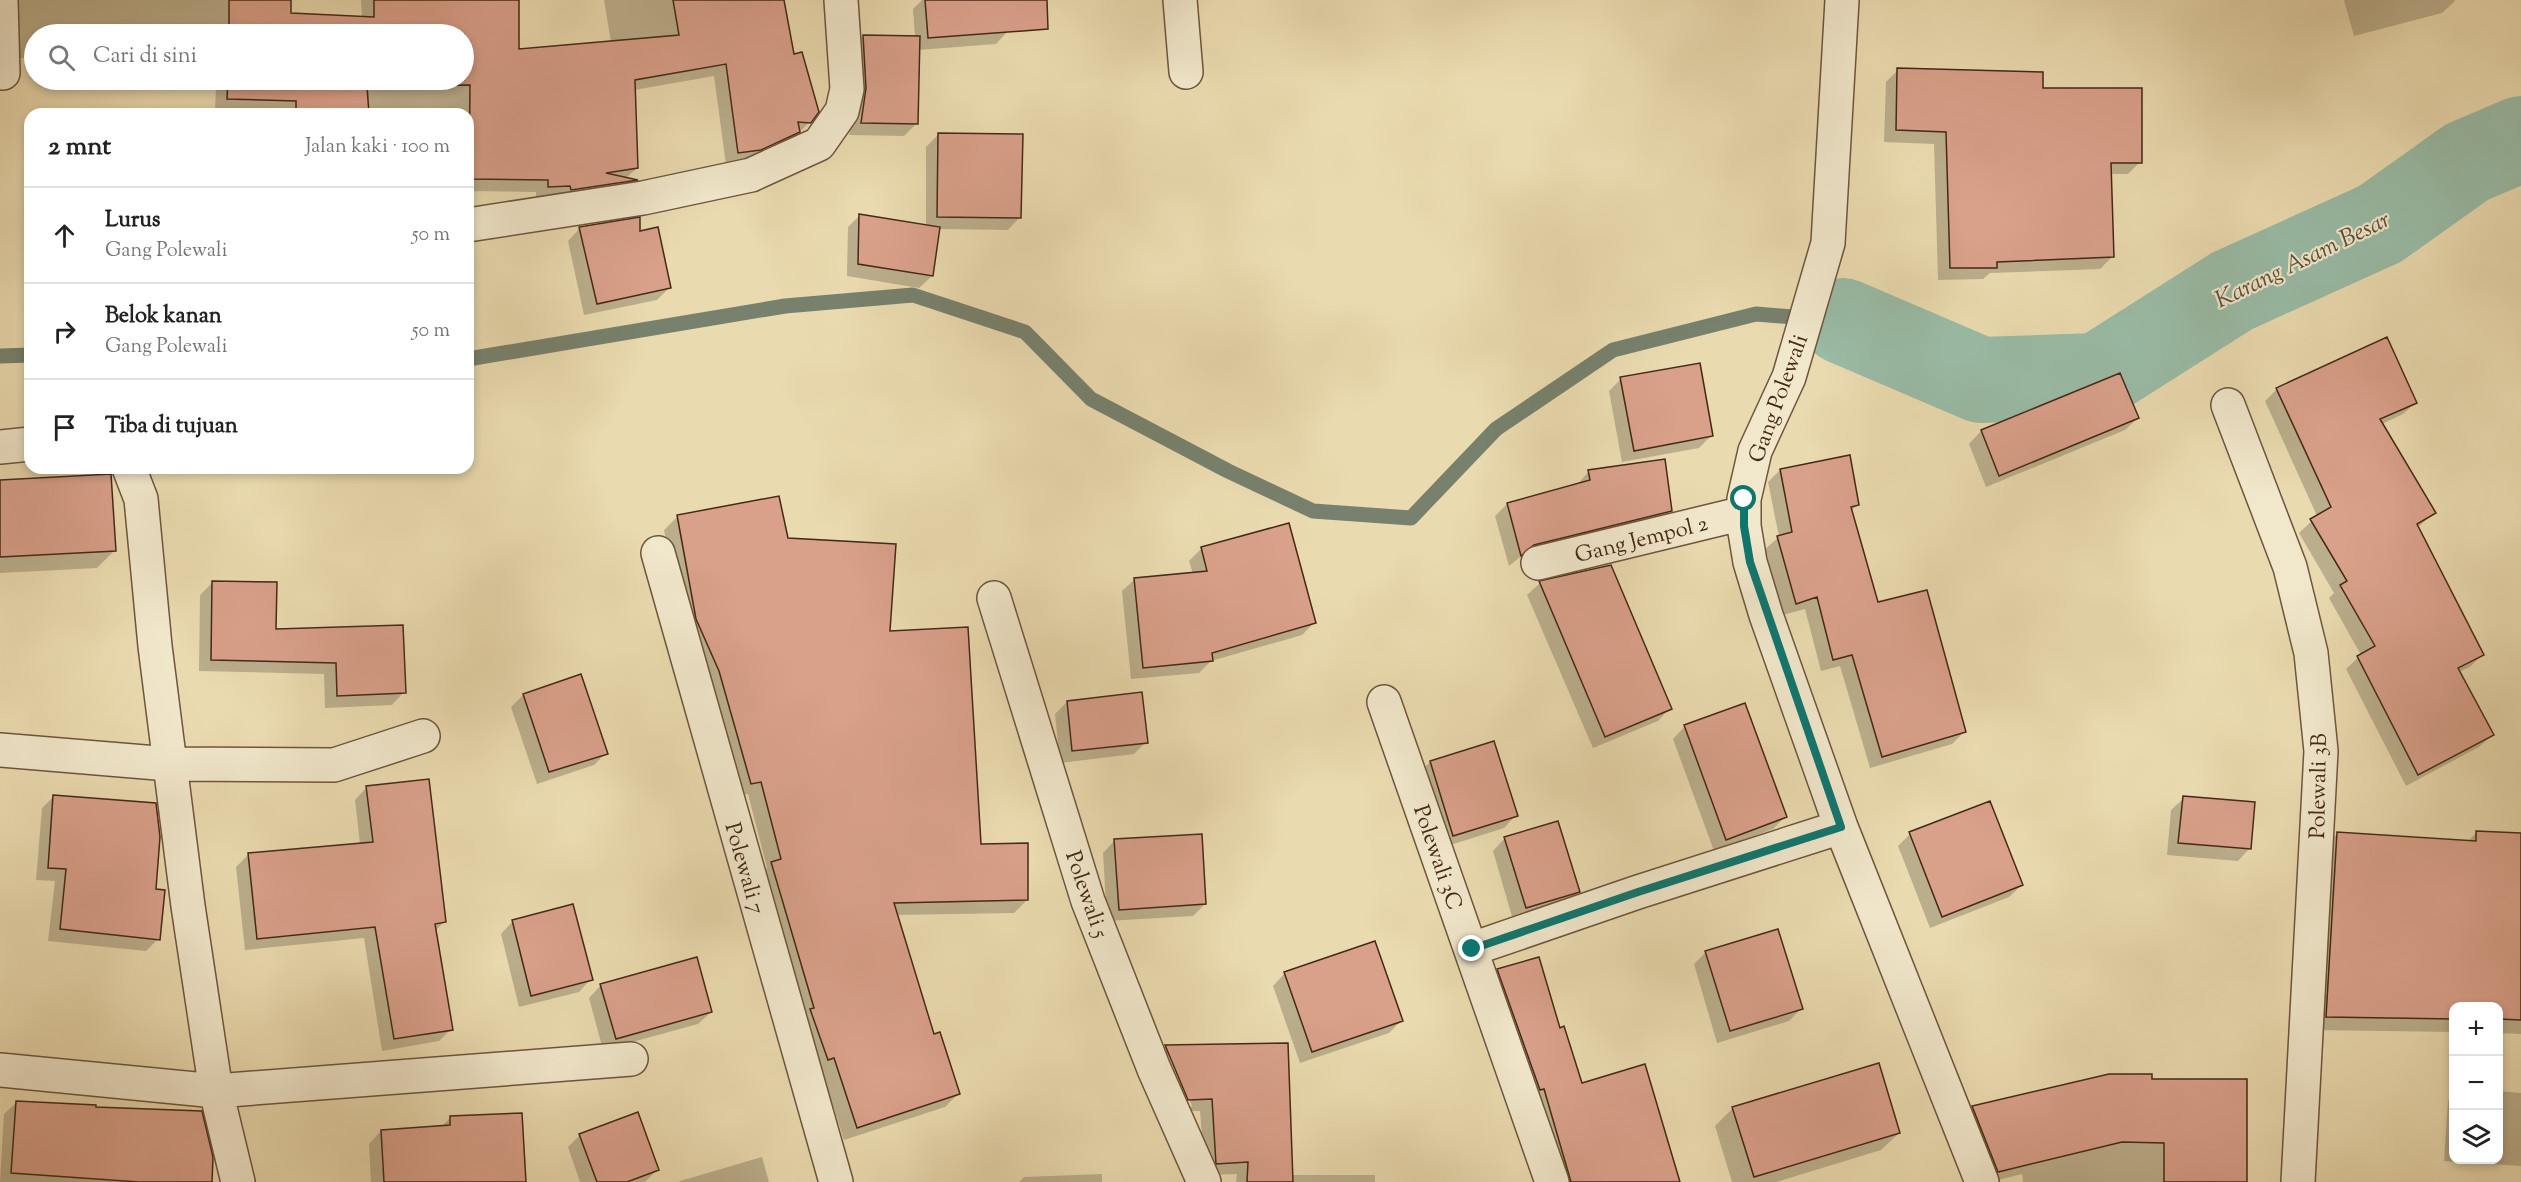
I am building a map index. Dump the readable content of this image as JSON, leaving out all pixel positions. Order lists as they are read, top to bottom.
{
  "streets": {
    "street": [
      "Gang Polewali",
      "Gang Jempol 2",
      "Polewali 3B",
      "Polewali 3C",
      "Polewali 7",
      "Polewali 5"
    ]
  },
  "crossings": [
    ["Gang Polewali", "Gang Jempol 2"]
  ],
  "water": ["Karang Asam Besar"],
  "page": {
    "search": "Cari di sini",
    "heading": ["2 mnt", "Jalan kaki · 100 m"],
    "list": [
      ["Lurus", "Gang Polewali", "50 m"],
      ["Belok kanan", "Gang Polewali", "50 m"],
      "Tiba di tujuan"
    ],
    "map_buttons": ["+", "−"]
  }
}
